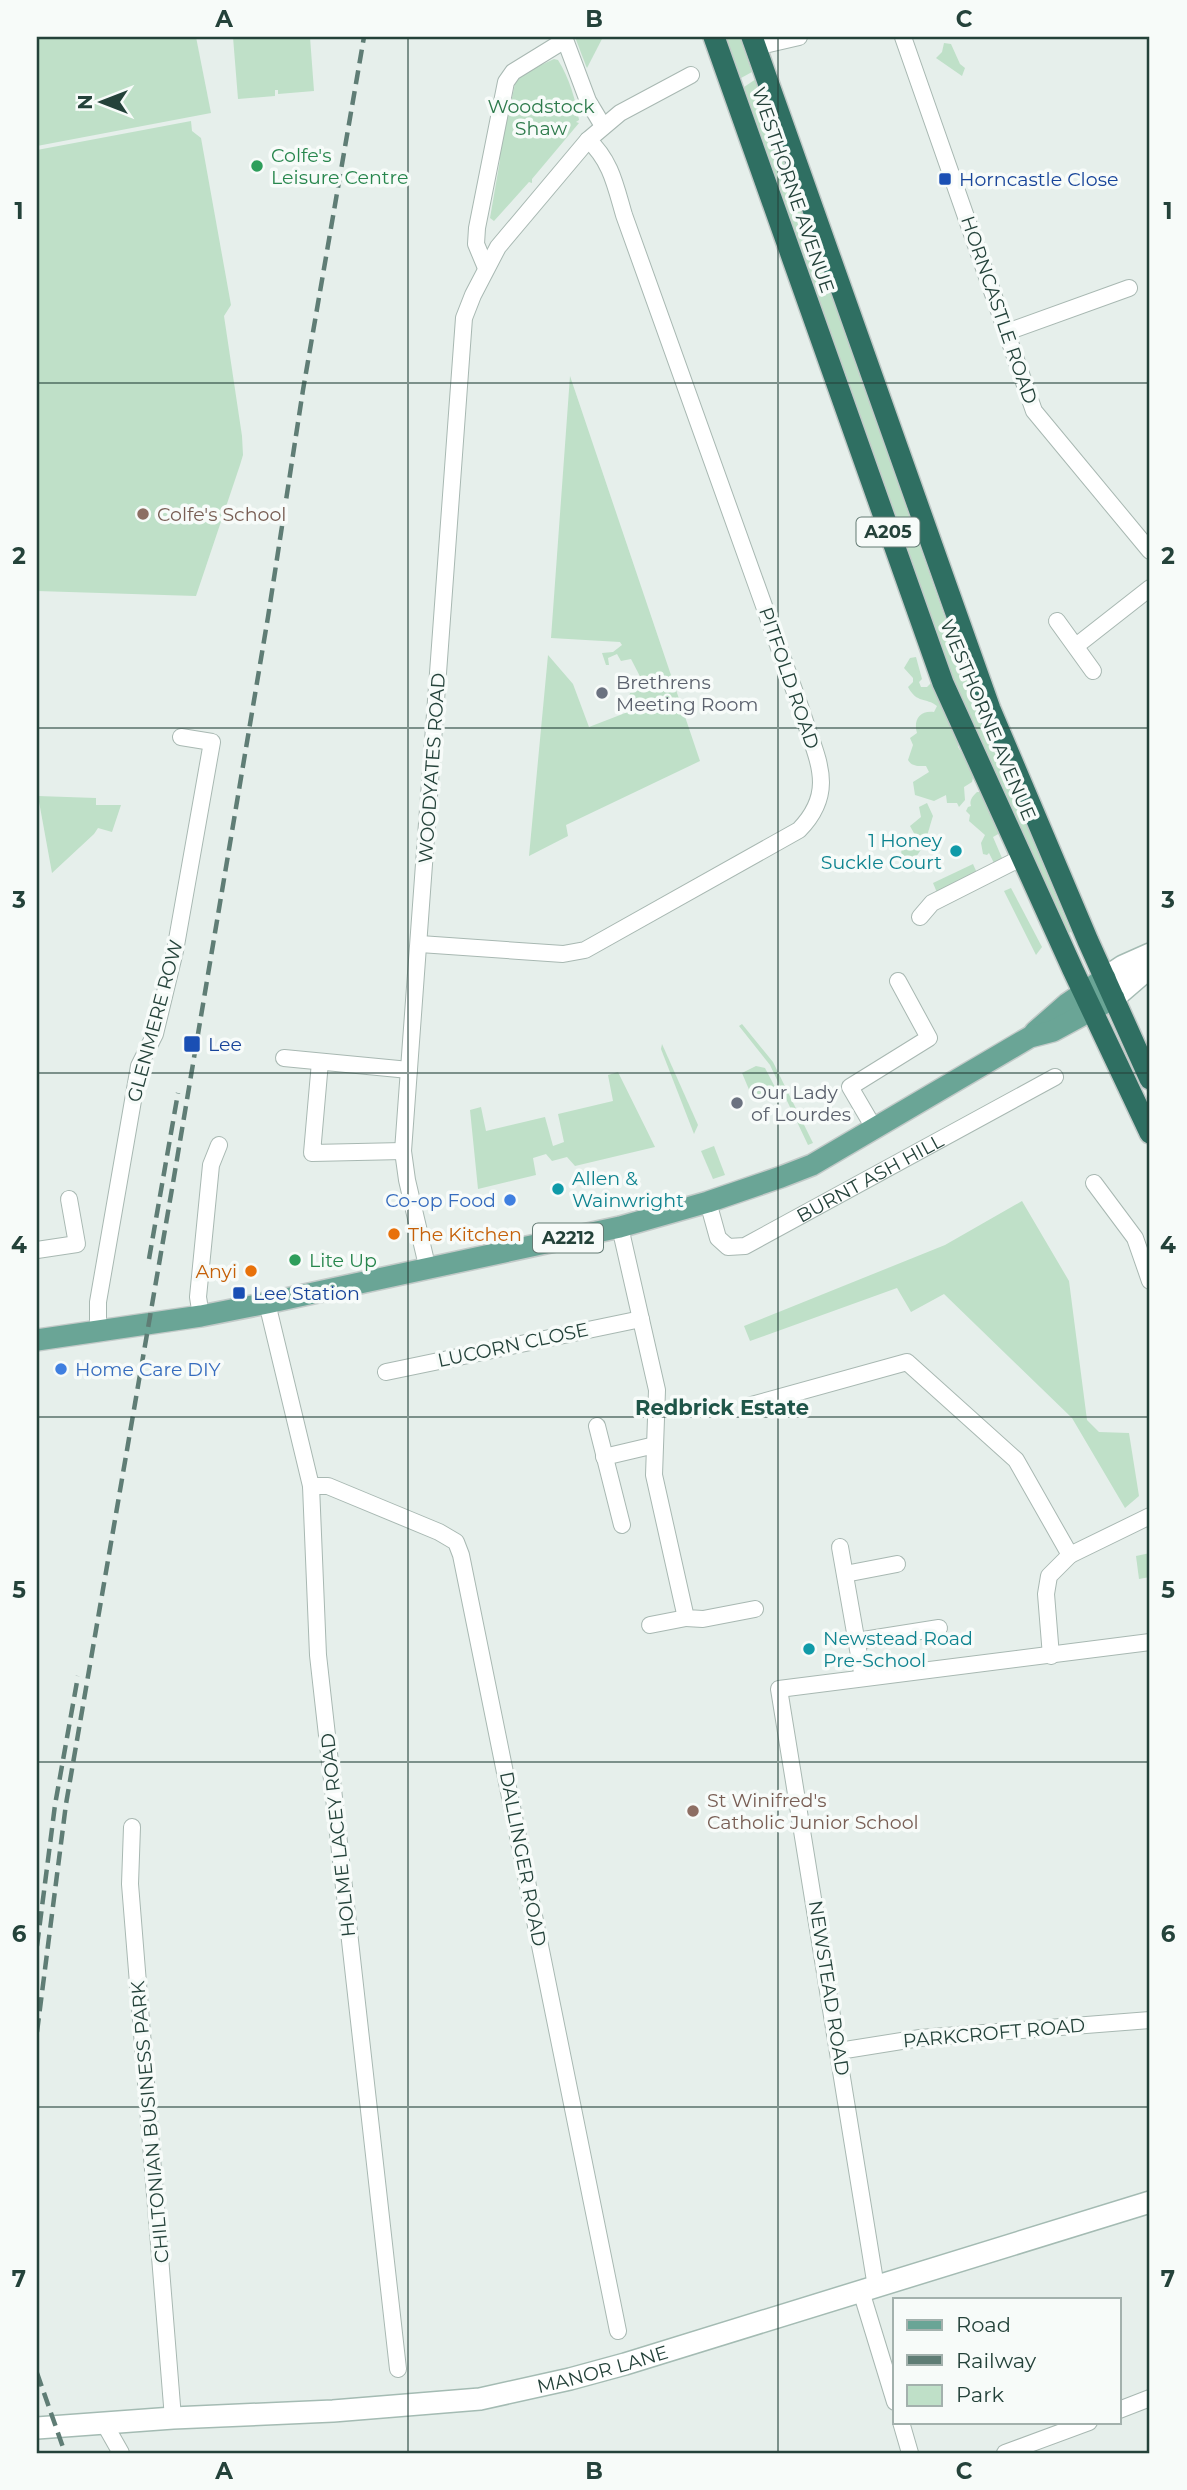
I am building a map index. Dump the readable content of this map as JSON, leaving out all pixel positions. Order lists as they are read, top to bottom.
{
  "streets": {
    "highway": ["WESTHORNE AVENUE", "A205"],
    "main road": ["BURNT ASH HILL", "A2212"],
    "street": [
      "HORNCASTLE ROAD",
      "PITFOLD ROAD",
      "WOODYATES ROAD",
      "GLENMERE ROW",
      "LUCORN CLOSE",
      "HOLME LACEY ROAD",
      "DALLINGER ROAD",
      "NEWSTEAD ROAD",
      "PARKCROFT ROAD",
      "CHILTONIAN BUSINESS PARK",
      "MANOR LANE"
    ]
  },
  "crossings": [
    ["WESTHORNE AVENUE", "BURNT ASH HILL"],
    ["PITFOLD ROAD", "WOODYATES ROAD"],
    ["WOODYATES ROAD", "BURNT ASH HILL"],
    ["GLENMERE ROW", "A2212"],
    ["BURNT ASH HILL", "A2212"],
    ["BURNT ASH HILL", "HOLME LACEY ROAD"],
    ["HOLME LACEY ROAD", "DALLINGER ROAD"],
    ["NEWSTEAD ROAD", "PARKCROFT ROAD"],
    ["NEWSTEAD ROAD", "MANOR LANE"],
    ["CHILTONIAN BUSINESS PARK", "MANOR LANE"]
  ],
  "districts": ["Redbrick Estate"],
  "parks": ["Woodstock Shaw"],
  "places": {
    "other": [
      "Colfe's Leisure Centre",
      "Colfe's School",
      "Brethrens Meeting Room",
      "1 Honey Suckle Court",
      "Our Lady of Lourdes",
      "Allen & Wainwright",
      "Co-op Food",
      "The Kitchen",
      "Lite Up",
      "Anyi",
      "Home Care DIY",
      "Newstead Road Pre-School",
      "St Winifred's Catholic Junior School"
    ],
    "transit": ["Horncastle Close", "Lee", "Lee Station"]
  },
  "legend": ["Road", "Railway", "Park"],
  "north": "left",
  "grid": {
    "columns": ["A", "B", "C"],
    "rows": [
      "1",
      "2",
      "3",
      "4",
      "5",
      "6",
      "7"
    ]
  }
}
